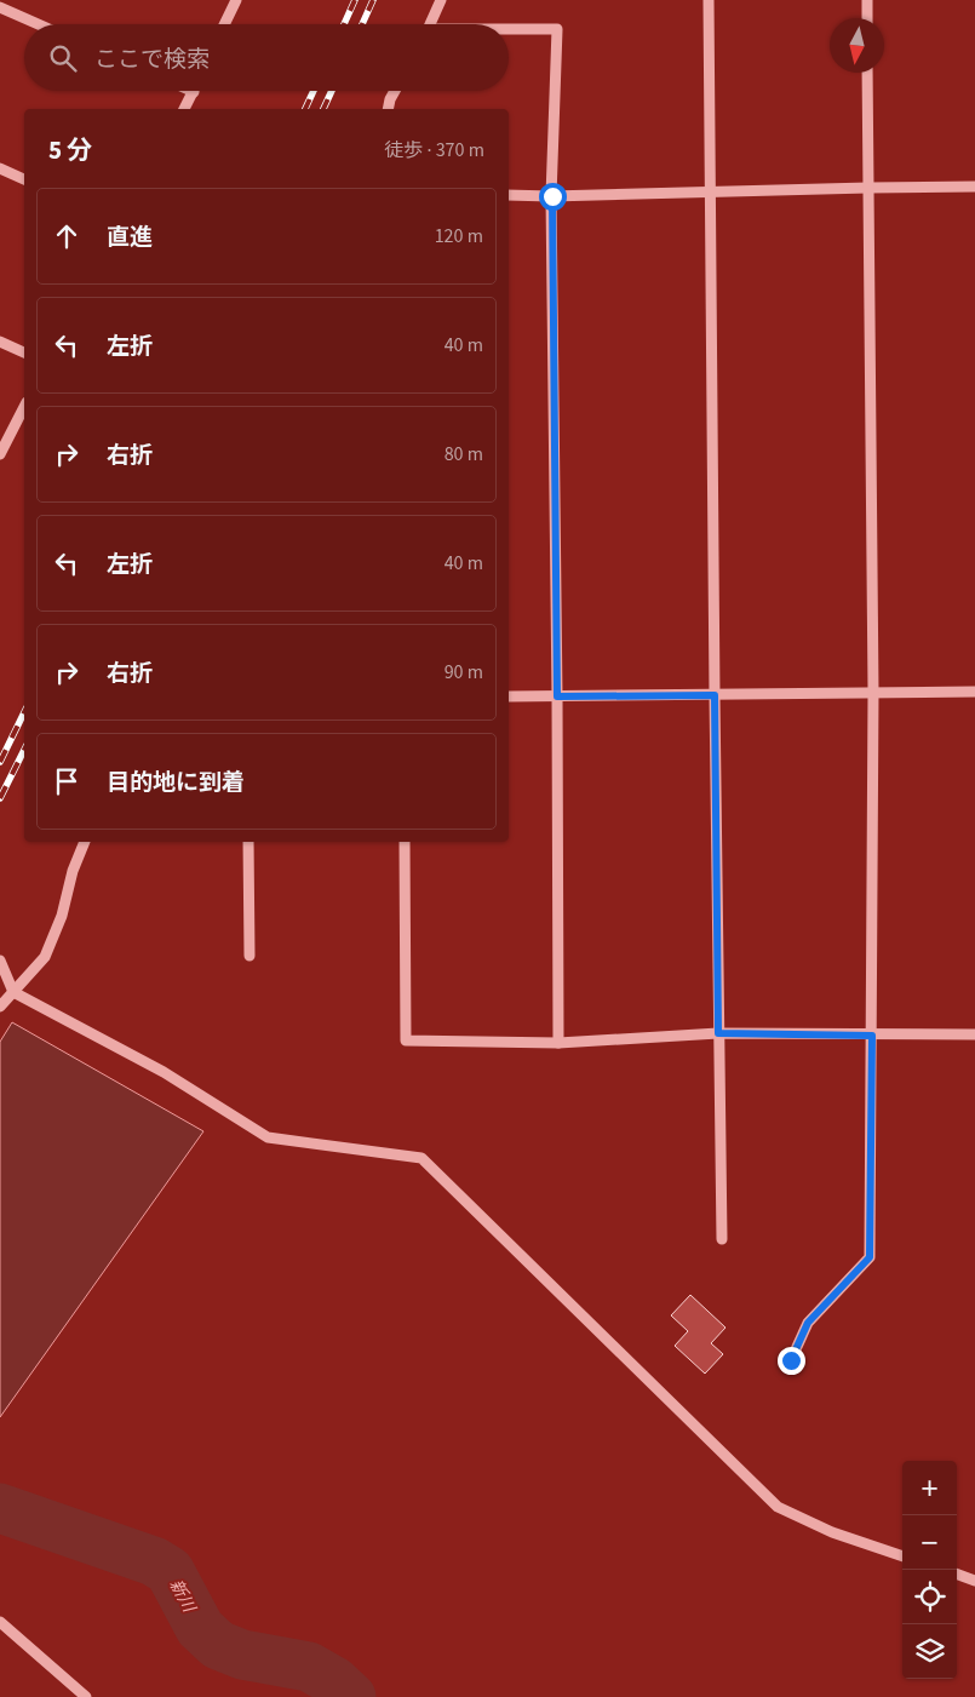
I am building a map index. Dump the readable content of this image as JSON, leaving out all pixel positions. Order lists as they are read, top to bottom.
{
  "water": ["新川"],
  "north": "bottom",
  "page": {
    "search": "ここで検索",
    "heading": ["5 分", "徒歩 · 370 m"],
    "list": [
      ["直進", "120 m"],
      ["左折", "40 m"],
      ["右折", "80 m"],
      ["左折", "40 m"],
      ["右折", "90 m"],
      "目的地に到着"
    ],
    "map_buttons": ["+", "−"]
  }
}
